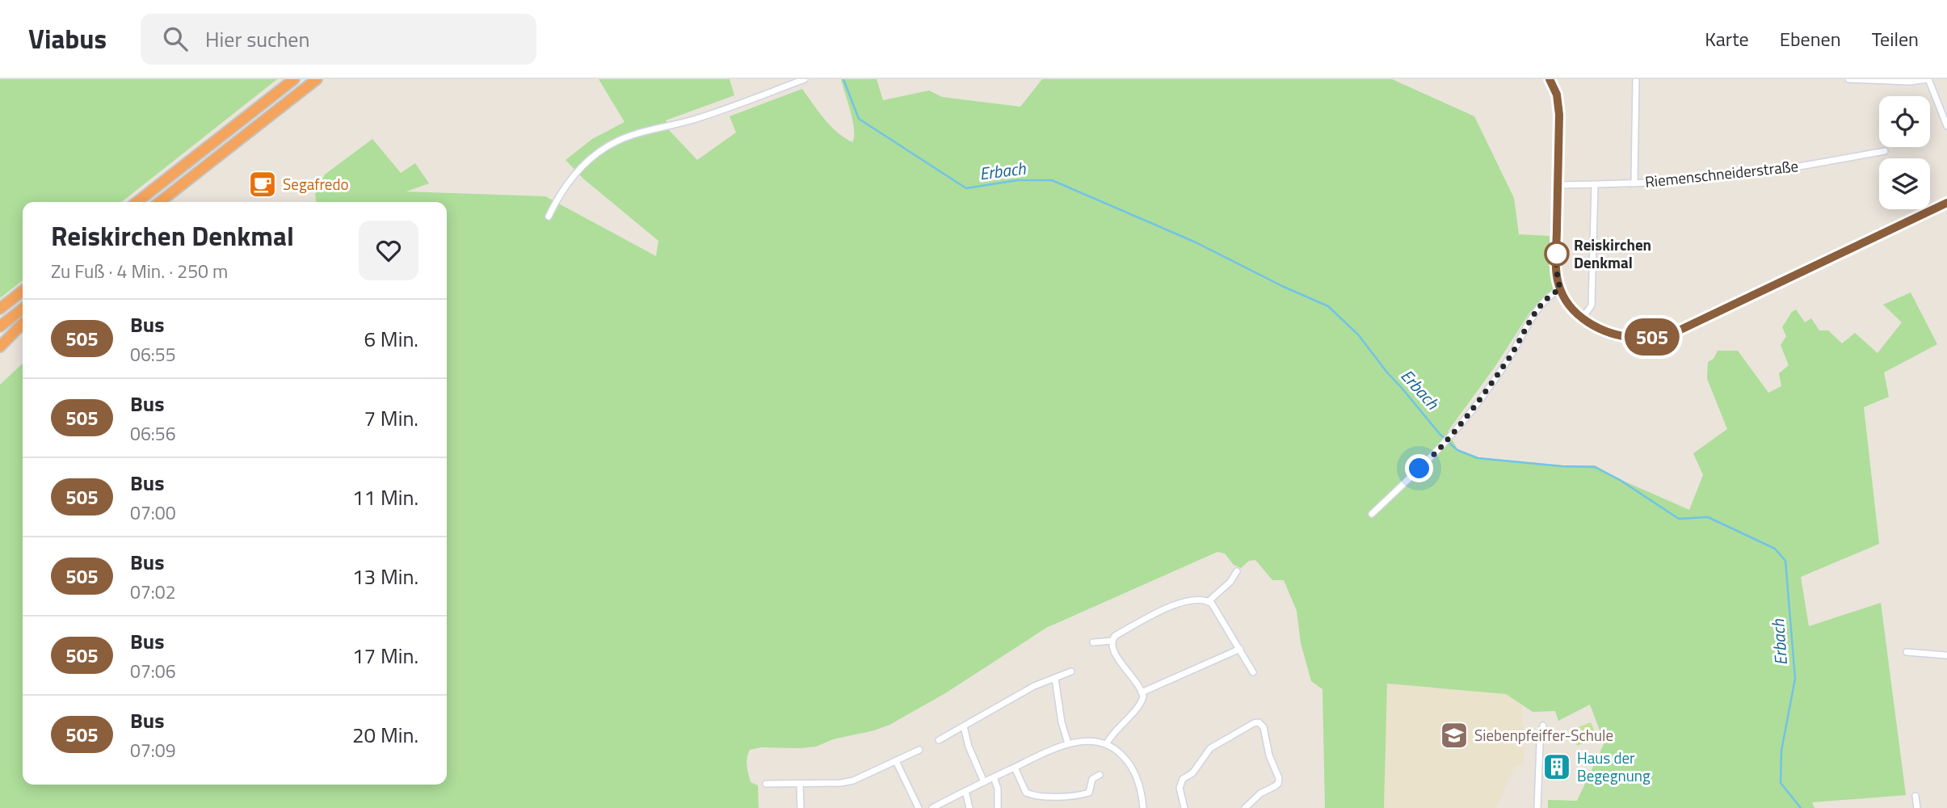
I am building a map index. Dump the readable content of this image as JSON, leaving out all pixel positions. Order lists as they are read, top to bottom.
{
  "streets": {
    "street": ["Riemenschneiderstraße"]
  },
  "water": ["Erbach"],
  "places": {
    "cafe": ["Segafredo"],
    "other": ["Reiskirchen Denkmal"],
    "school or university": ["Siebenpfeiffer-Schule"],
    "building": ["Haus der Begegnung"]
  },
  "lines": ["bus line 505"],
  "page": {
    "header": "Viabus",
    "search": "Hier suchen",
    "nav": ["Karte", "Ebenen", "Teilen"],
    "on_map": "505",
    "heading": ["Reiskirchen Denkmal", "Zu Fuß · 4 Min. · 250 m"],
    "list": [
      {
        "mark": "505",
        "name": "Bus",
        "note": "06:55",
        "value": "6 Min."
      },
      {
        "mark": "505",
        "name": "Bus",
        "note": "06:56",
        "value": "7 Min."
      },
      {
        "mark": "505",
        "name": "Bus",
        "note": "07:00",
        "value": "11 Min."
      },
      {
        "mark": "505",
        "name": "Bus",
        "note": "07:02",
        "value": "13 Min."
      },
      {
        "mark": "505",
        "name": "Bus",
        "note": "07:06",
        "value": "17 Min."
      },
      {
        "mark": "505",
        "name": "Bus",
        "note": "07:09",
        "value": "20 Min."
      }
    ]
  }
}
